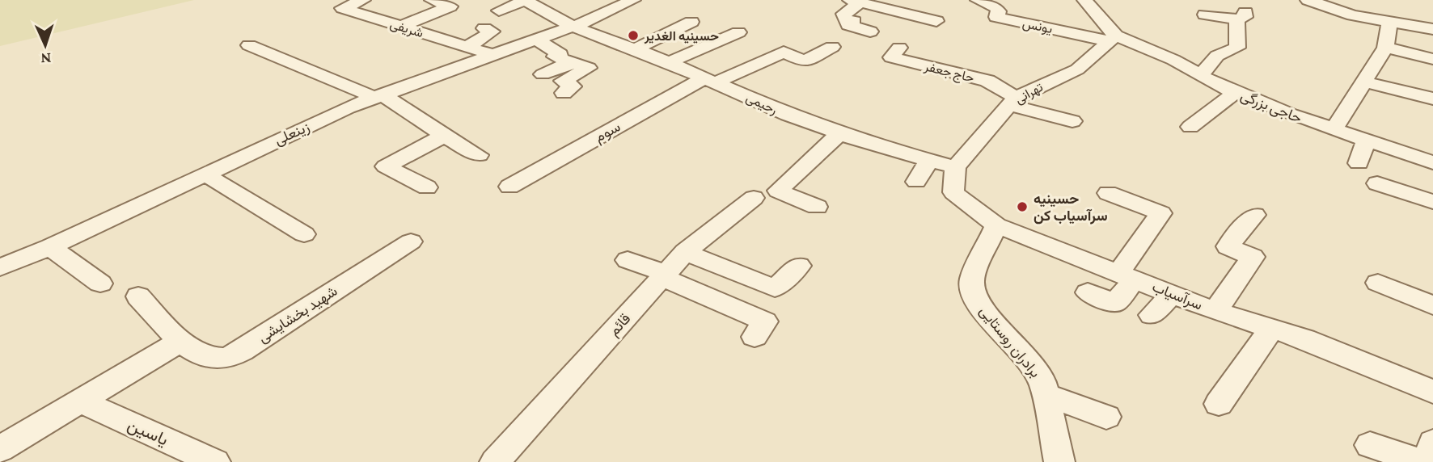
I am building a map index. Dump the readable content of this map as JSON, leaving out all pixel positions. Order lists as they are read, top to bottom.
{
  "streets": {
    "street": [
      "یونس",
      "شریفی",
      "حاج جعفر",
      "تهرانی",
      "رحیمی",
      "حاجی بزرگی",
      "سوم",
      "زینعلی",
      "سرآسیاب",
      "شهید بخشایشی",
      "قائم",
      "برادران روستایی",
      "یاسین"
    ]
  },
  "crossings": [
    ["یونس", "تهرانی"],
    ["یونس", "حاجی بزرگی"],
    ["شریفی", "زینعلی"],
    ["حاج جعفر", "تهرانی"],
    ["تهرانی", "رحیمی"],
    ["تهرانی", "حاجی بزرگی"],
    ["تهرانی", "سرآسیاب"],
    ["رحیمی", "سوم"],
    ["رحیمی", "زینعلی"],
    ["رحیمی", "سرآسیاب"],
    ["سرآسیاب", "برادران روستایی"]
  ],
  "places": ["حسینیه الغدیر", "حسینیه سرآسیاب کن"],
  "north": "bottom"
}
